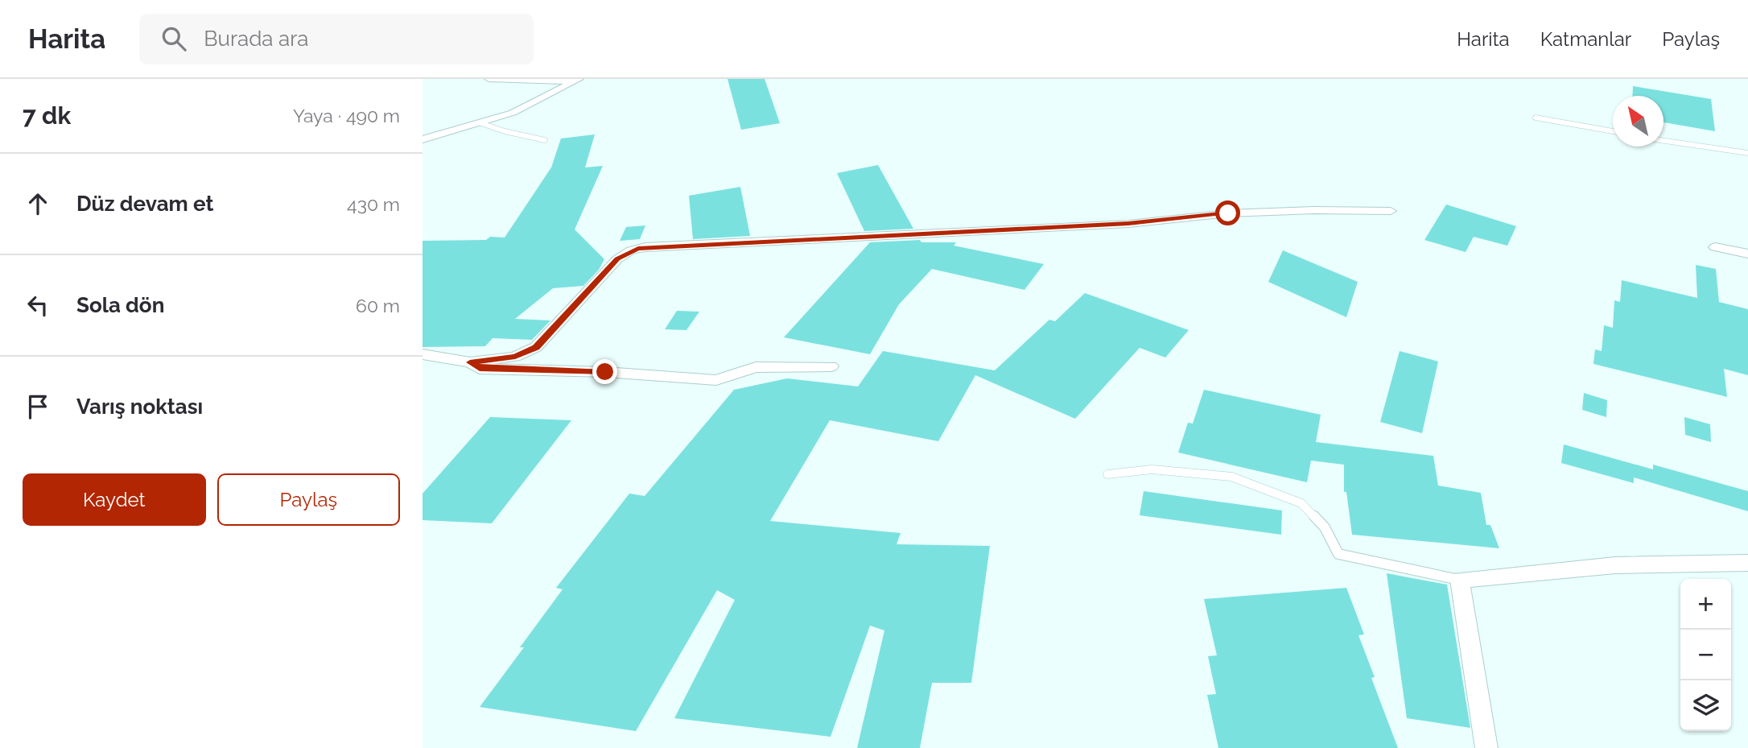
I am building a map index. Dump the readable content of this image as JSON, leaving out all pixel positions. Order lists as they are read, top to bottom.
{
  "north": "top left",
  "page": {
    "header": "Harita",
    "search": "Burada ara",
    "nav": ["Harita", "Katmanlar", "Paylaş"],
    "heading": ["7 dk", "Yaya · 490 m"],
    "list": [
      ["Düz devam et", "430 m"],
      ["Sola dön", "60 m"],
      "Varış noktası"
    ],
    "buttons": ["Kaydet", "Paylaş"],
    "map_buttons": ["+", "−"]
  }
}
